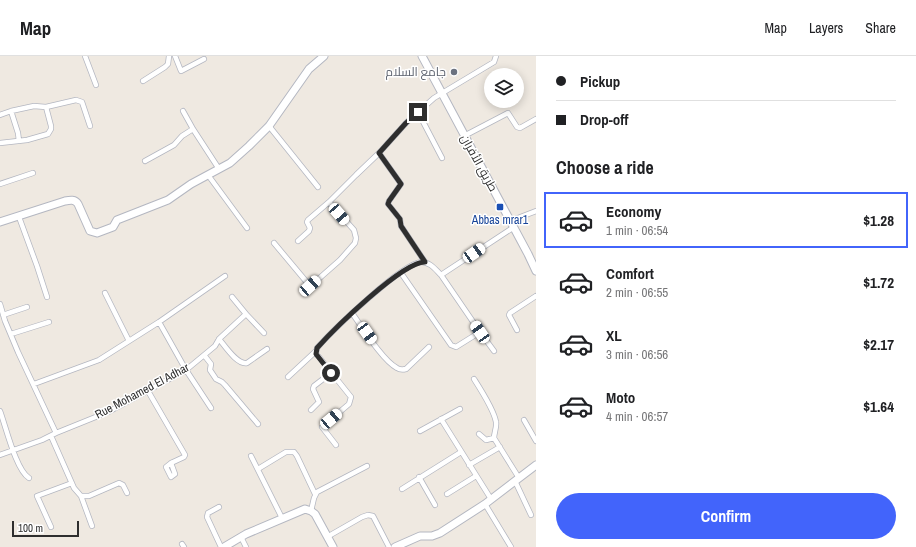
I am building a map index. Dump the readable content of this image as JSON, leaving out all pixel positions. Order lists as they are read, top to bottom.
{
  "streets": {
    "street": ["طريق الأفران", "Rue Mohamed El Adhar"]
  },
  "places": {
    "other": ["جامع السلام"],
    "transit": ["Abbas mrar1"]
  },
  "scale_bar": "100 m",
  "page": {
    "header": "Map",
    "nav": ["Map", "Layers", "Share"],
    "banner": ["Pickup", "Drop-off"],
    "heading": "Choose a ride",
    "list": [
      {
        "name": "Economy",
        "note": "1 min · 06:54",
        "value": "$1.28"
      },
      {
        "name": "Comfort",
        "note": "2 min · 06:55",
        "value": "$1.72"
      },
      {
        "name": "XL",
        "note": "3 min · 06:56",
        "value": "$2.17"
      },
      {
        "name": "Moto",
        "note": "4 min · 06:57",
        "value": "$1.64"
      }
    ],
    "buttons": "Confirm",
    "scale": "100 m"
  }
}
